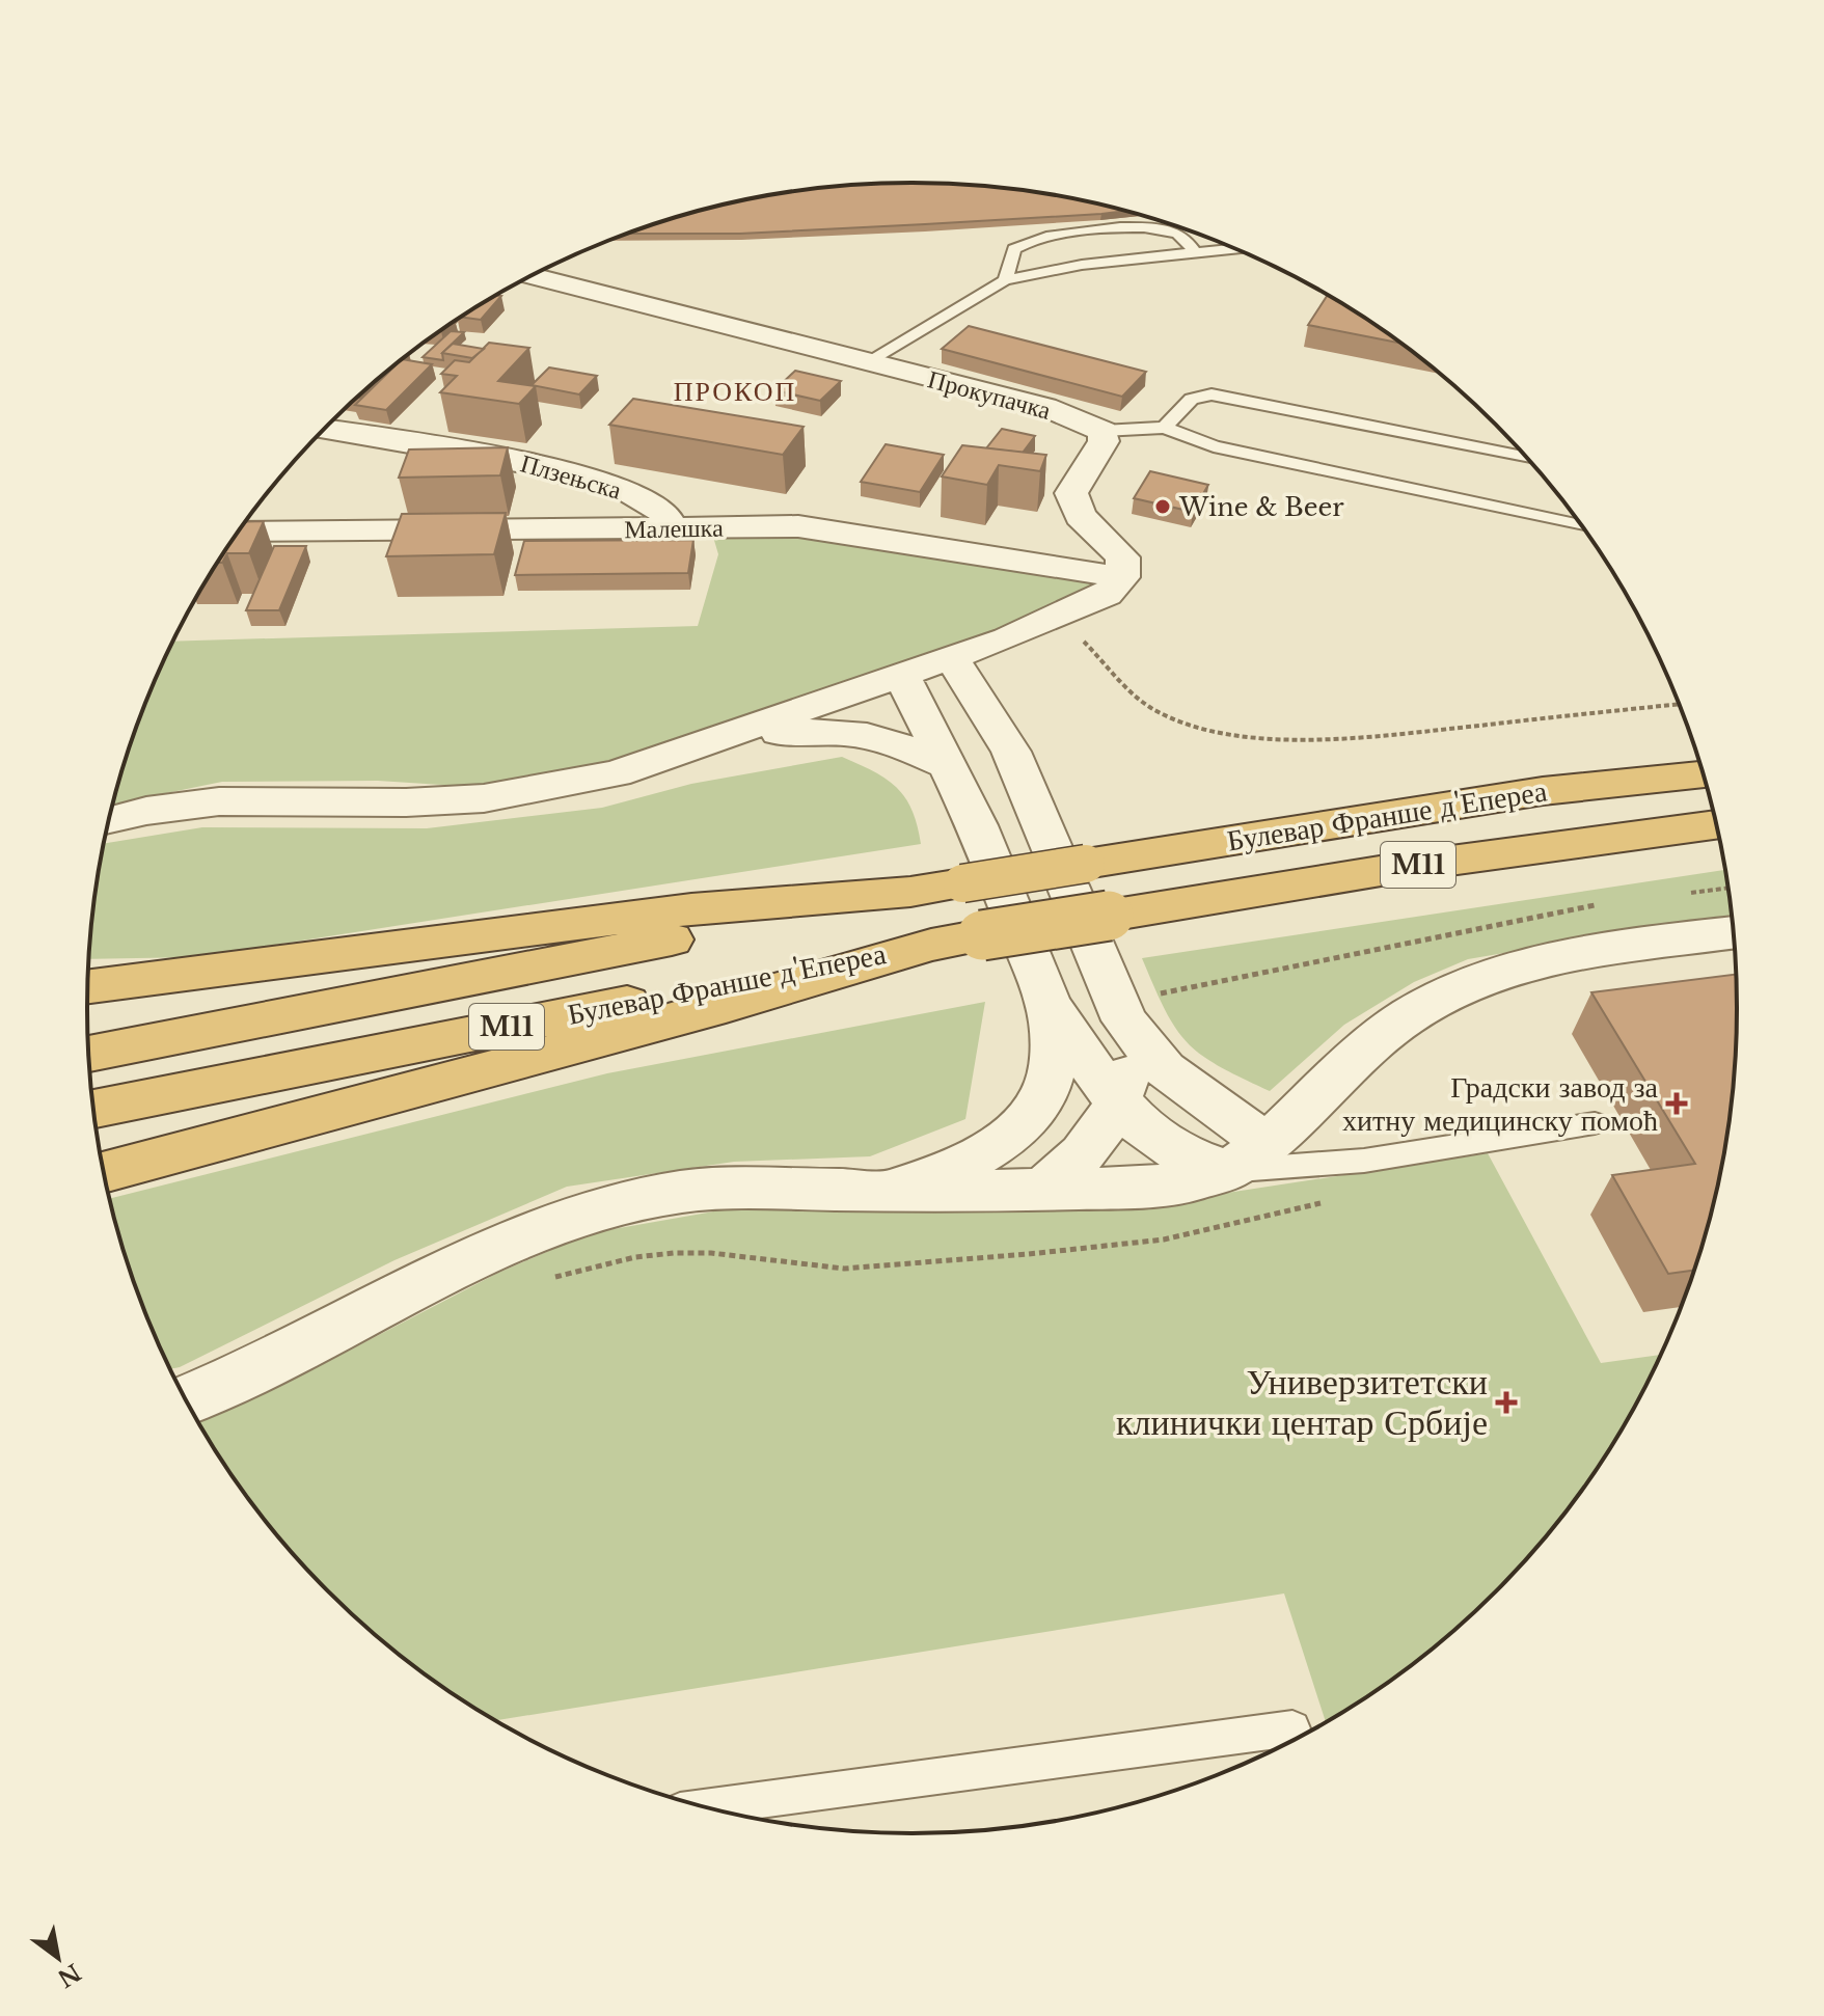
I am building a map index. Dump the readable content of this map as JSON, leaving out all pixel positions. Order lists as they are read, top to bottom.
{
  "streets": {
    "highway": ["Булевар Франше д'Епереа", "M11"],
    "street": ["Прокупачка", "Плзењска", "Малешка"]
  },
  "crossings": [
    ["Плзењска", "Малешка"]
  ],
  "districts": ["ПРОКОП"],
  "places": {
    "other": ["Wine & Beer"],
    "health": ["Градски завод за хитну медицинску помоћ", "Универзитетски клинички центар Србије"]
  },
  "north": "bottom right"
}
